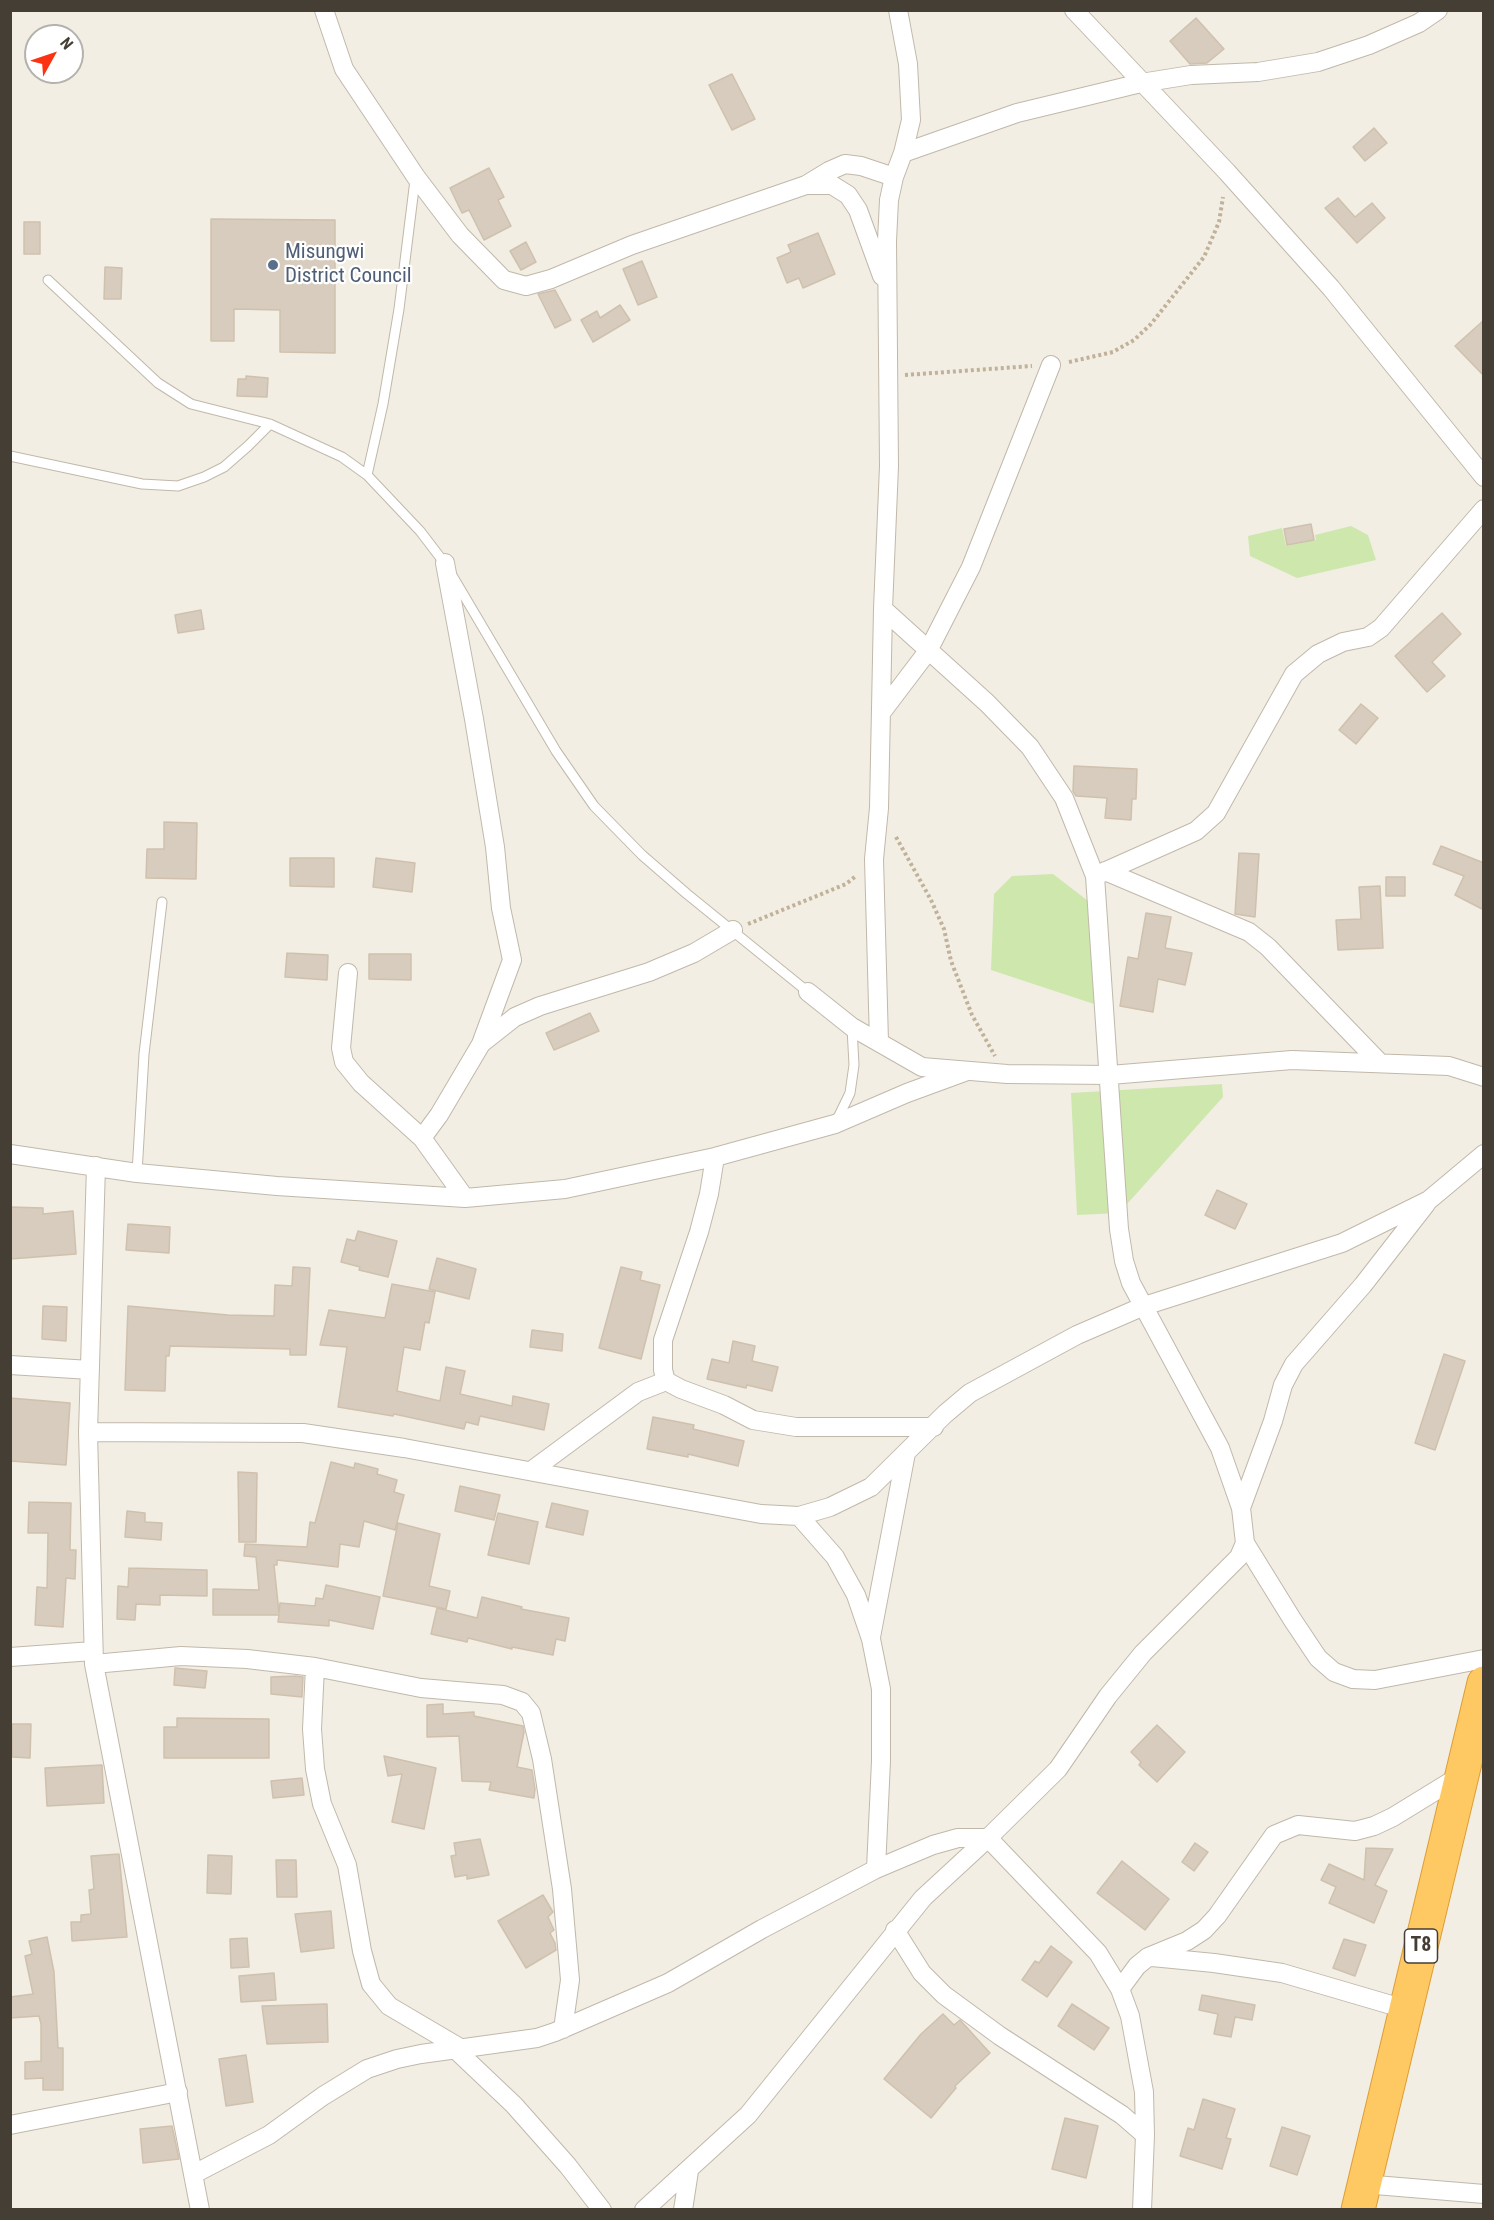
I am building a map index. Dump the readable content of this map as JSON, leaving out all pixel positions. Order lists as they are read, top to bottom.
{
  "streets": {
    "highway": ["T8"]
  },
  "places": ["Misungwi District Council"],
  "north": "top right"
}
